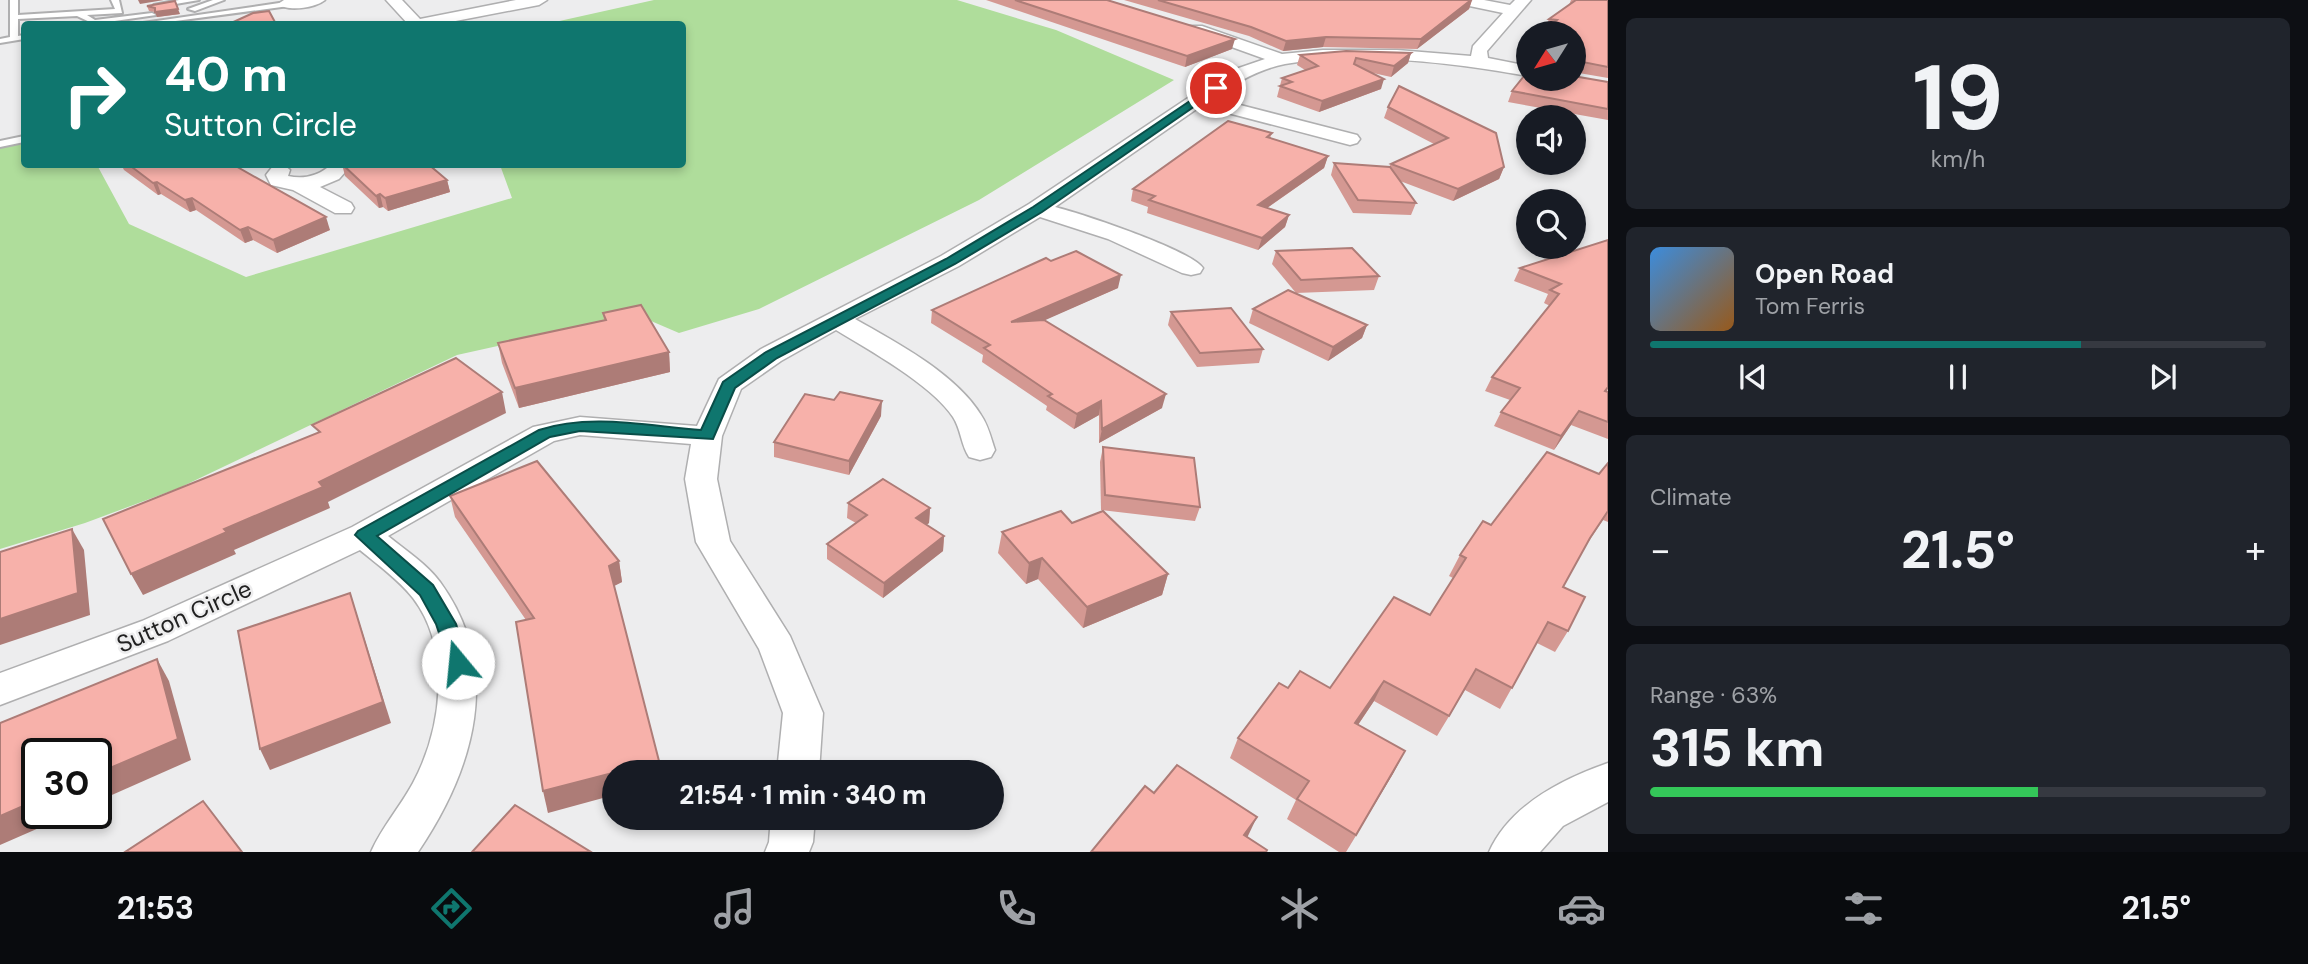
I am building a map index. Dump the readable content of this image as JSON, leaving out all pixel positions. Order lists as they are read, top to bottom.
{
  "streets": {
    "street": ["Sutton Circle"]
  },
  "north": "bottom left",
  "page": {
    "tile": [
      ["19", "km/h"],
      "Climate",
      ["Range · 63%", "315 km"]
    ],
    "turn": ["40 m", "Sutton Circle"],
    "song": ["Open Road", "Tom Ferris"],
    "heat": ["−", "21.5°", "+"],
    "limit": "30",
    "trip": "21:54 · 1 min · 340 m",
    "tabs": ["21:53", "21.5°"]
  }
}
